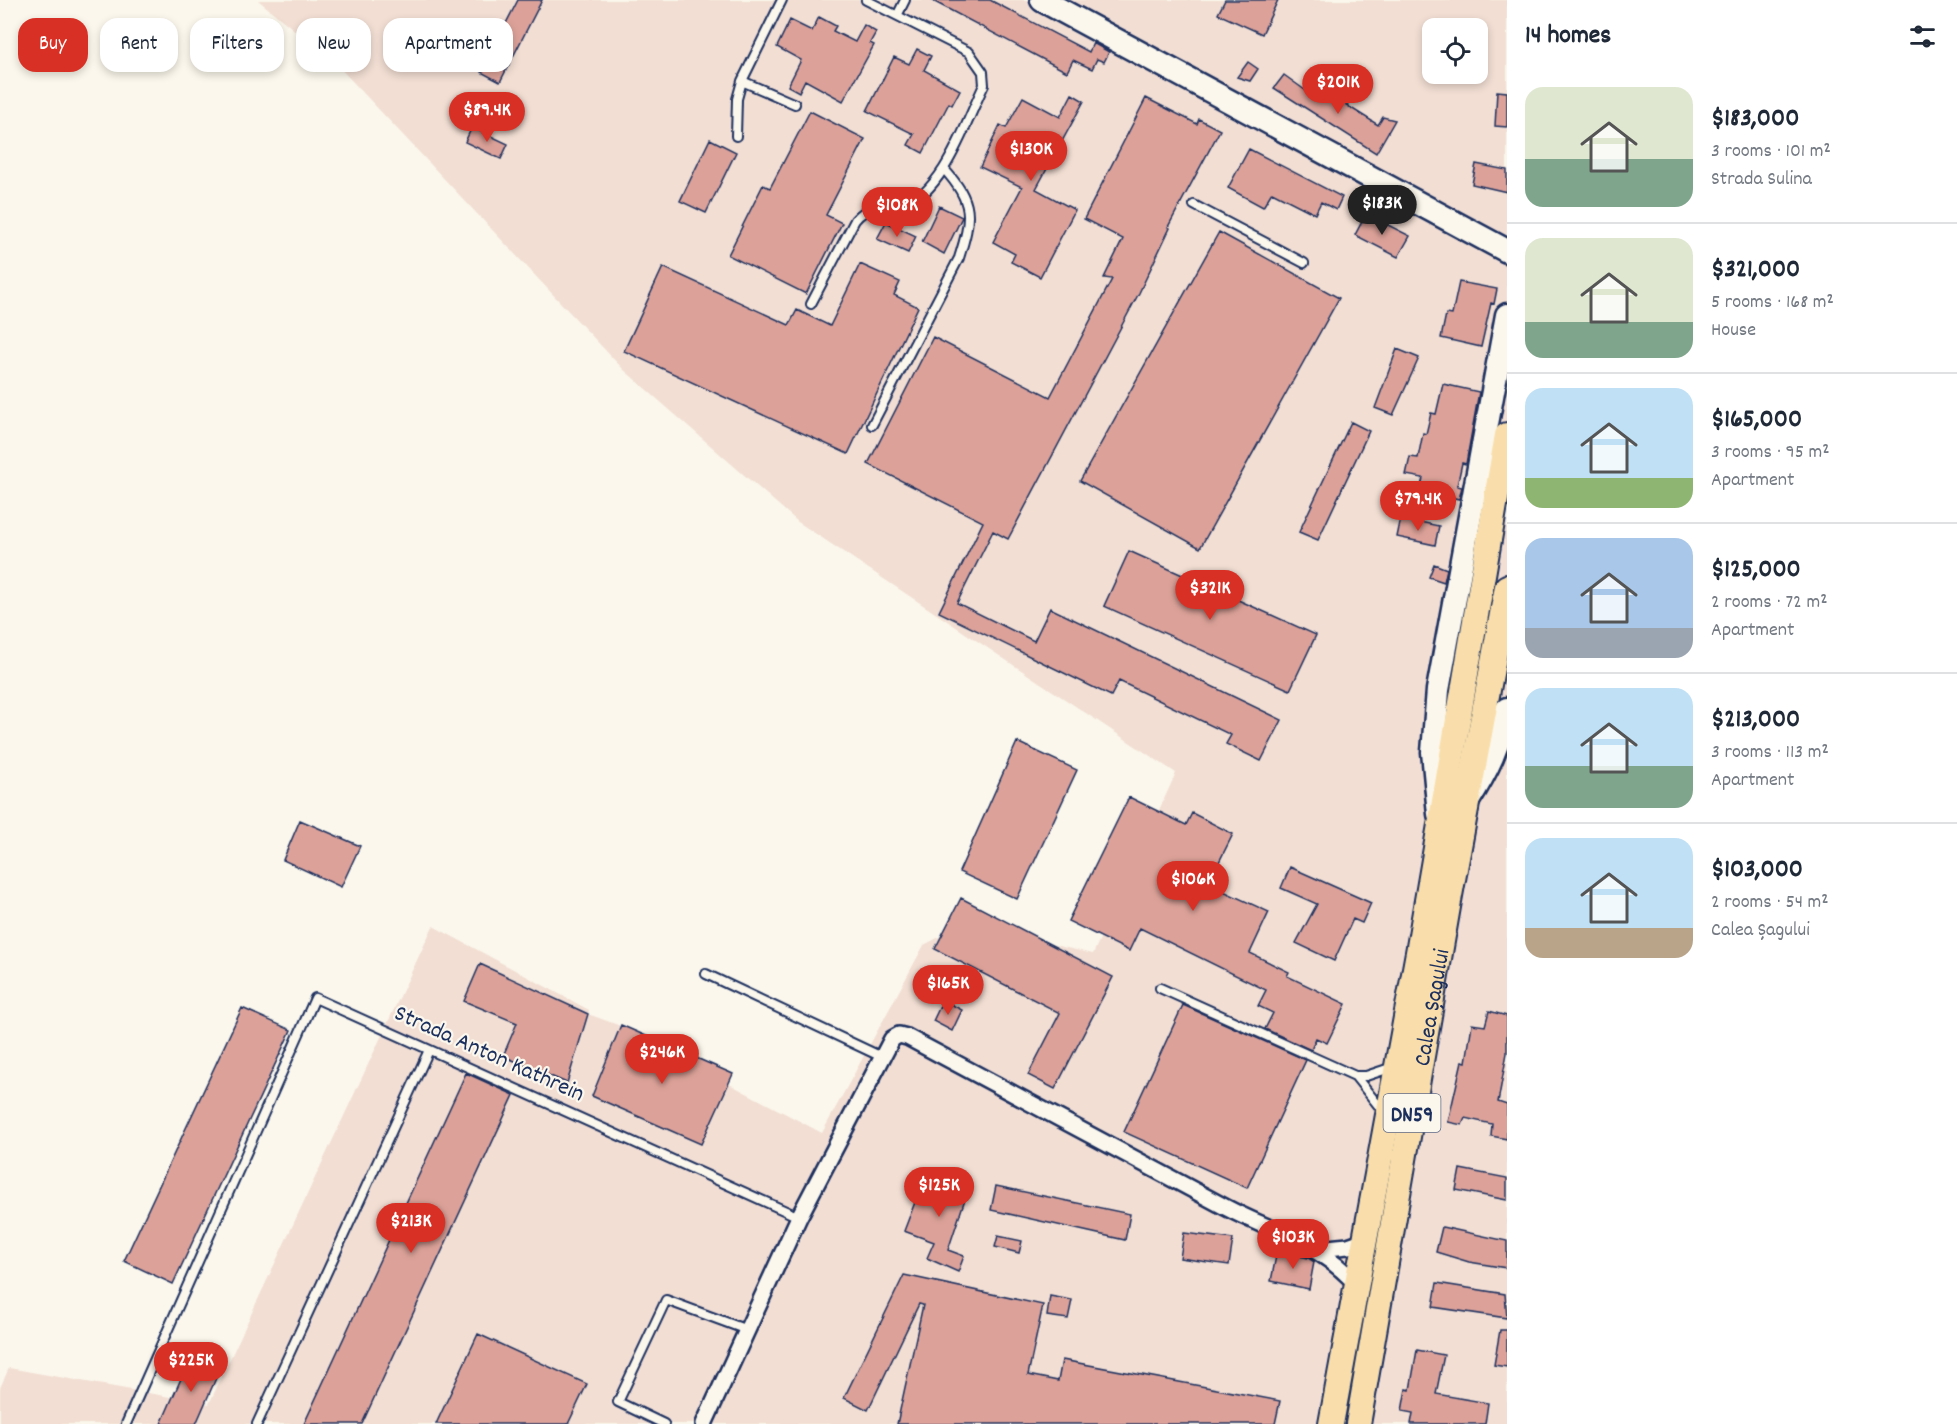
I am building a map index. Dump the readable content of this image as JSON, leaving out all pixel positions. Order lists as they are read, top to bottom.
{
  "streets": {
    "main road": ["Calea Șagului", "DN59"],
    "lane": ["Strada Anton Kathrein"]
  },
  "page": {
    "heading": "14 homes",
    "chip": [
      "Buy",
      "Rent",
      "Filters",
      "New",
      "Apartment"
    ],
    "price": [
      "$201K",
      "$89.4K",
      "$130K",
      "$183K",
      "$108K",
      "$79.4K",
      "$321K",
      "$106K",
      "$165K",
      "$246K",
      "$125K",
      "$213K",
      "$103K",
      "$225K"
    ],
    "list": [
      {
        "name": "$183,000",
        "note": "3 rooms · 101 m² · Strada Sulina"
      },
      {
        "name": "$321,000",
        "note": "5 rooms · 168 m² · House"
      },
      {
        "name": "$165,000",
        "note": "3 rooms · 95 m² · Apartment"
      },
      {
        "name": "$125,000",
        "note": "2 rooms · 72 m² · Apartment"
      },
      {
        "name": "$213,000",
        "note": "3 rooms · 113 m² · Apartment"
      },
      {
        "name": "$103,000",
        "note": "2 rooms · 54 m² · Calea Șagului"
      }
    ]
  }
}
